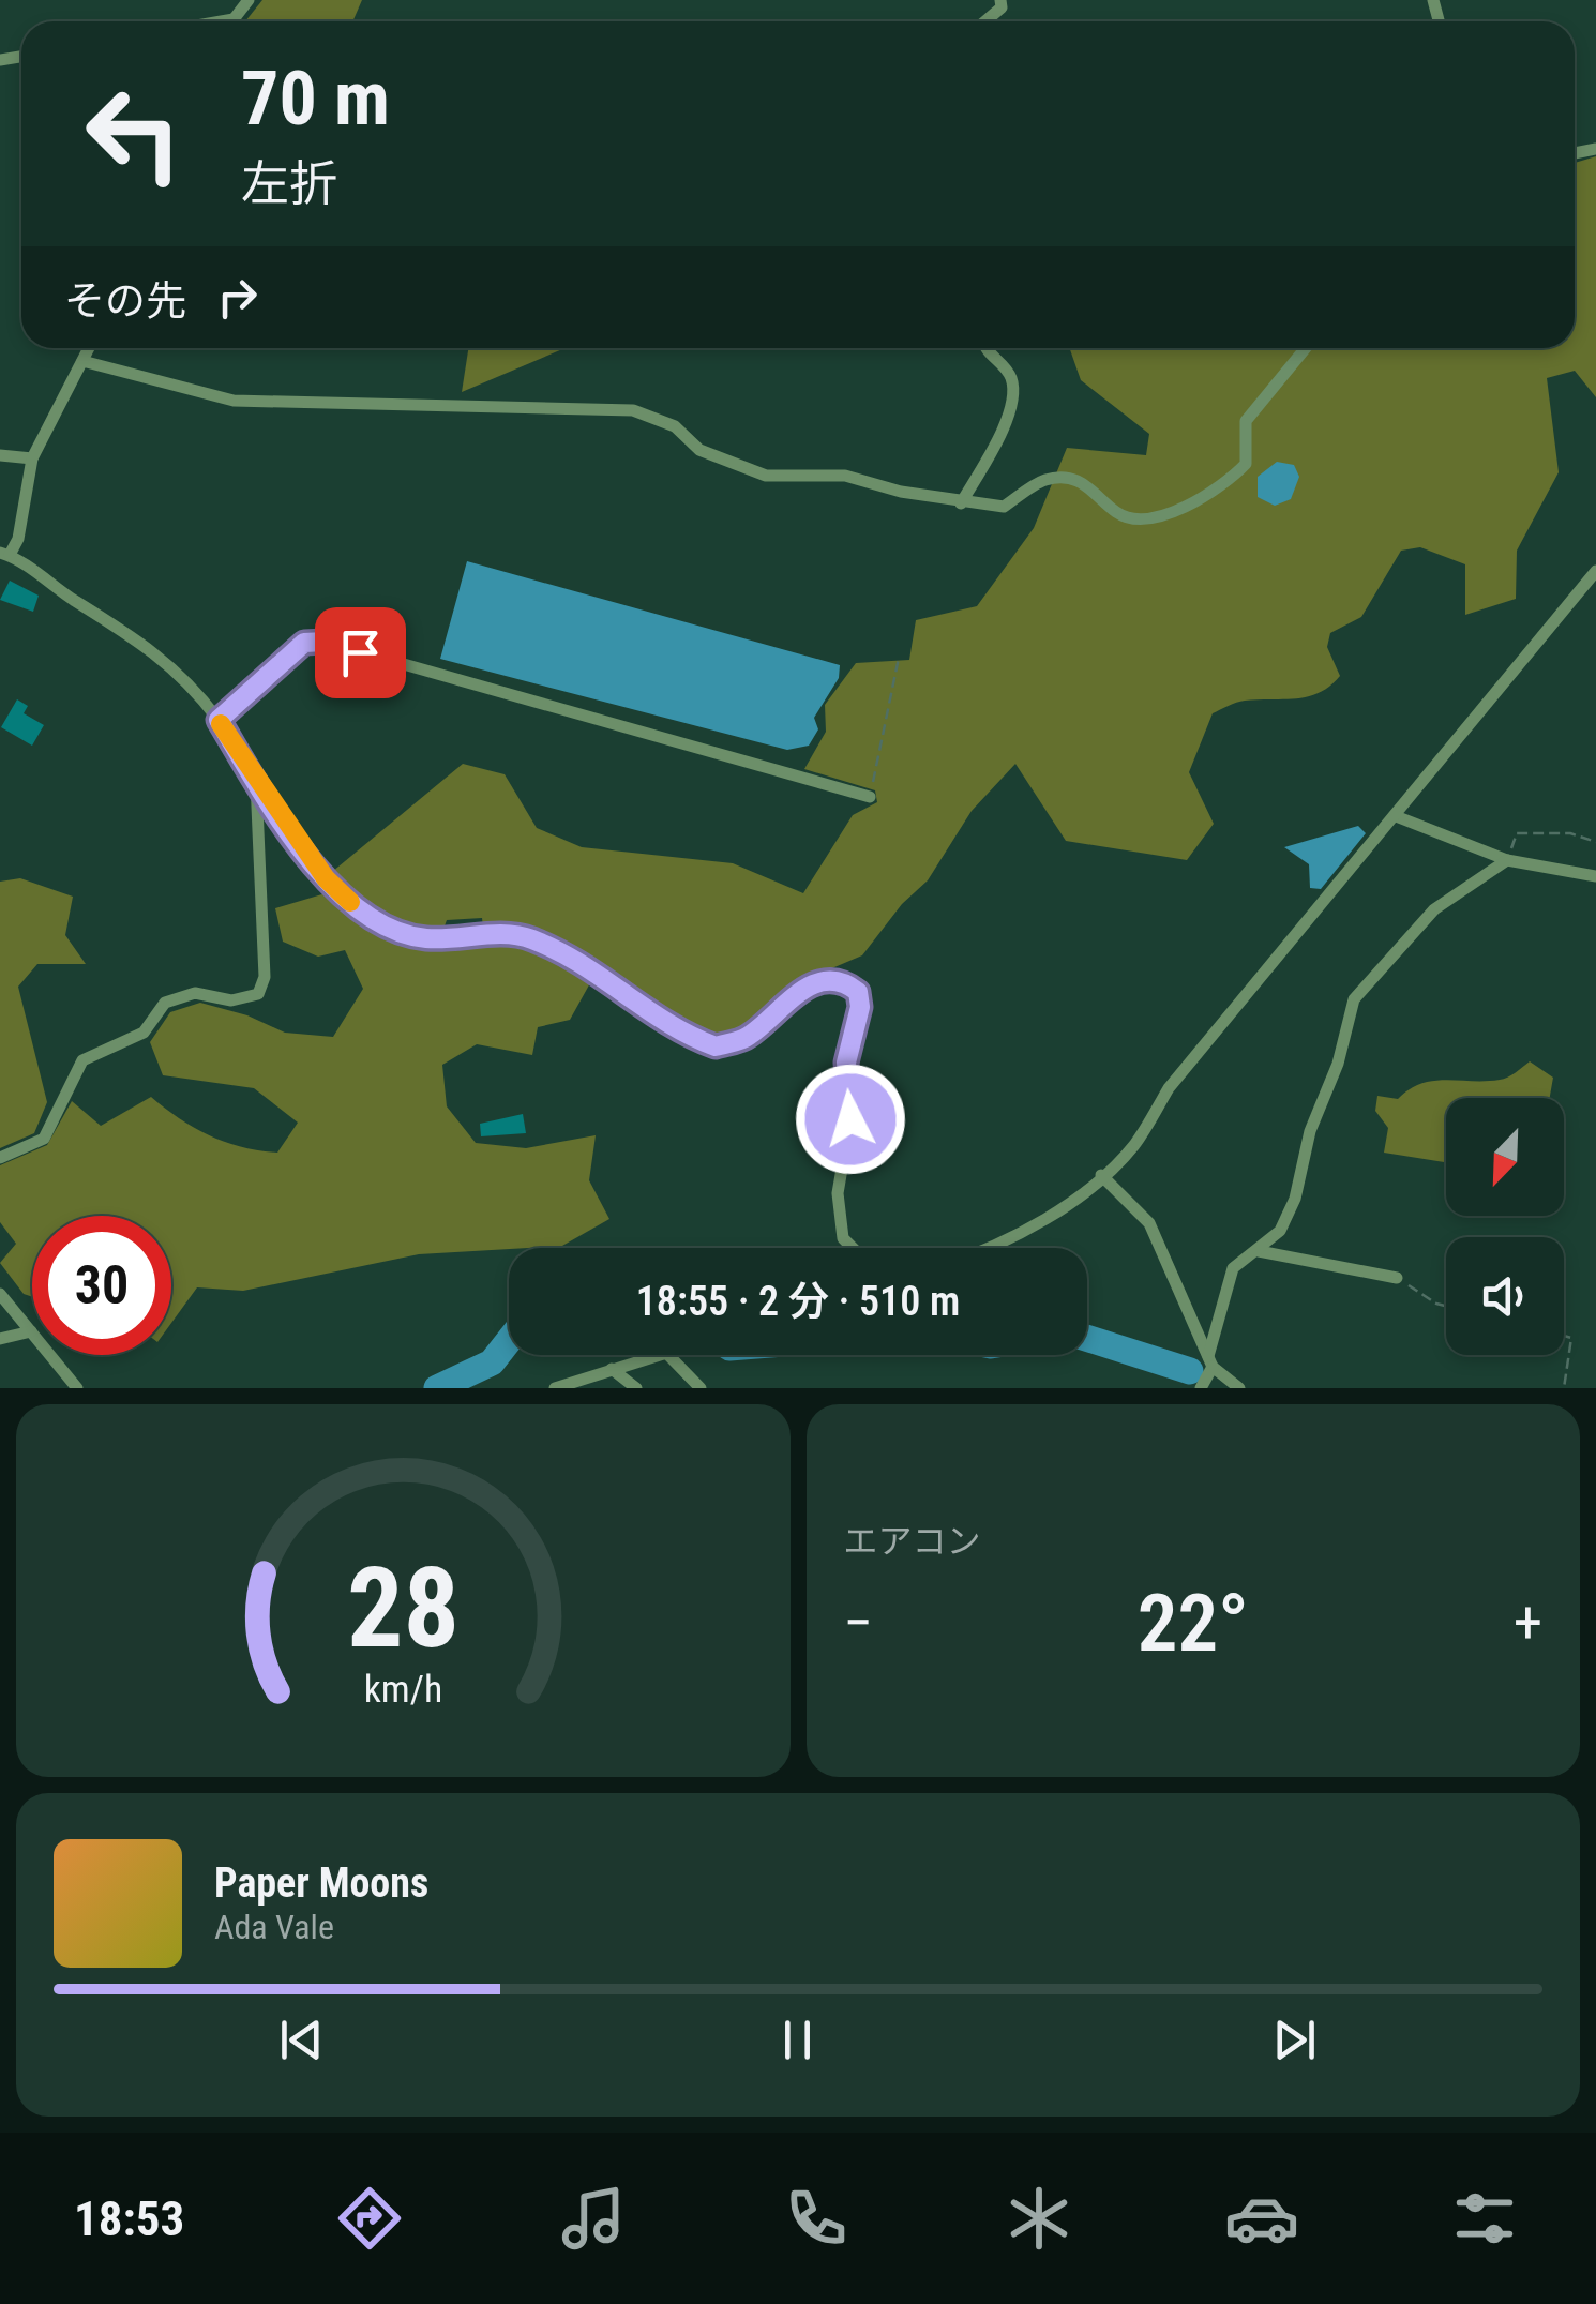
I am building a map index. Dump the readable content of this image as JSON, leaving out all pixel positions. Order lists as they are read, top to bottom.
{
  "north": "bottom left",
  "page": {
    "turn": ["70 m", "左折"],
    "then": "その先",
    "limit": "30",
    "trip": "18:55 · 2 分 · 510 m",
    "tile": "エアコン",
    "heat": ["−", "22°", "+"],
    "song": ["Paper Moons", "Ada Vale"],
    "tabs": "18:53",
    "gauge": ["28", "km/h"]
  }
}
